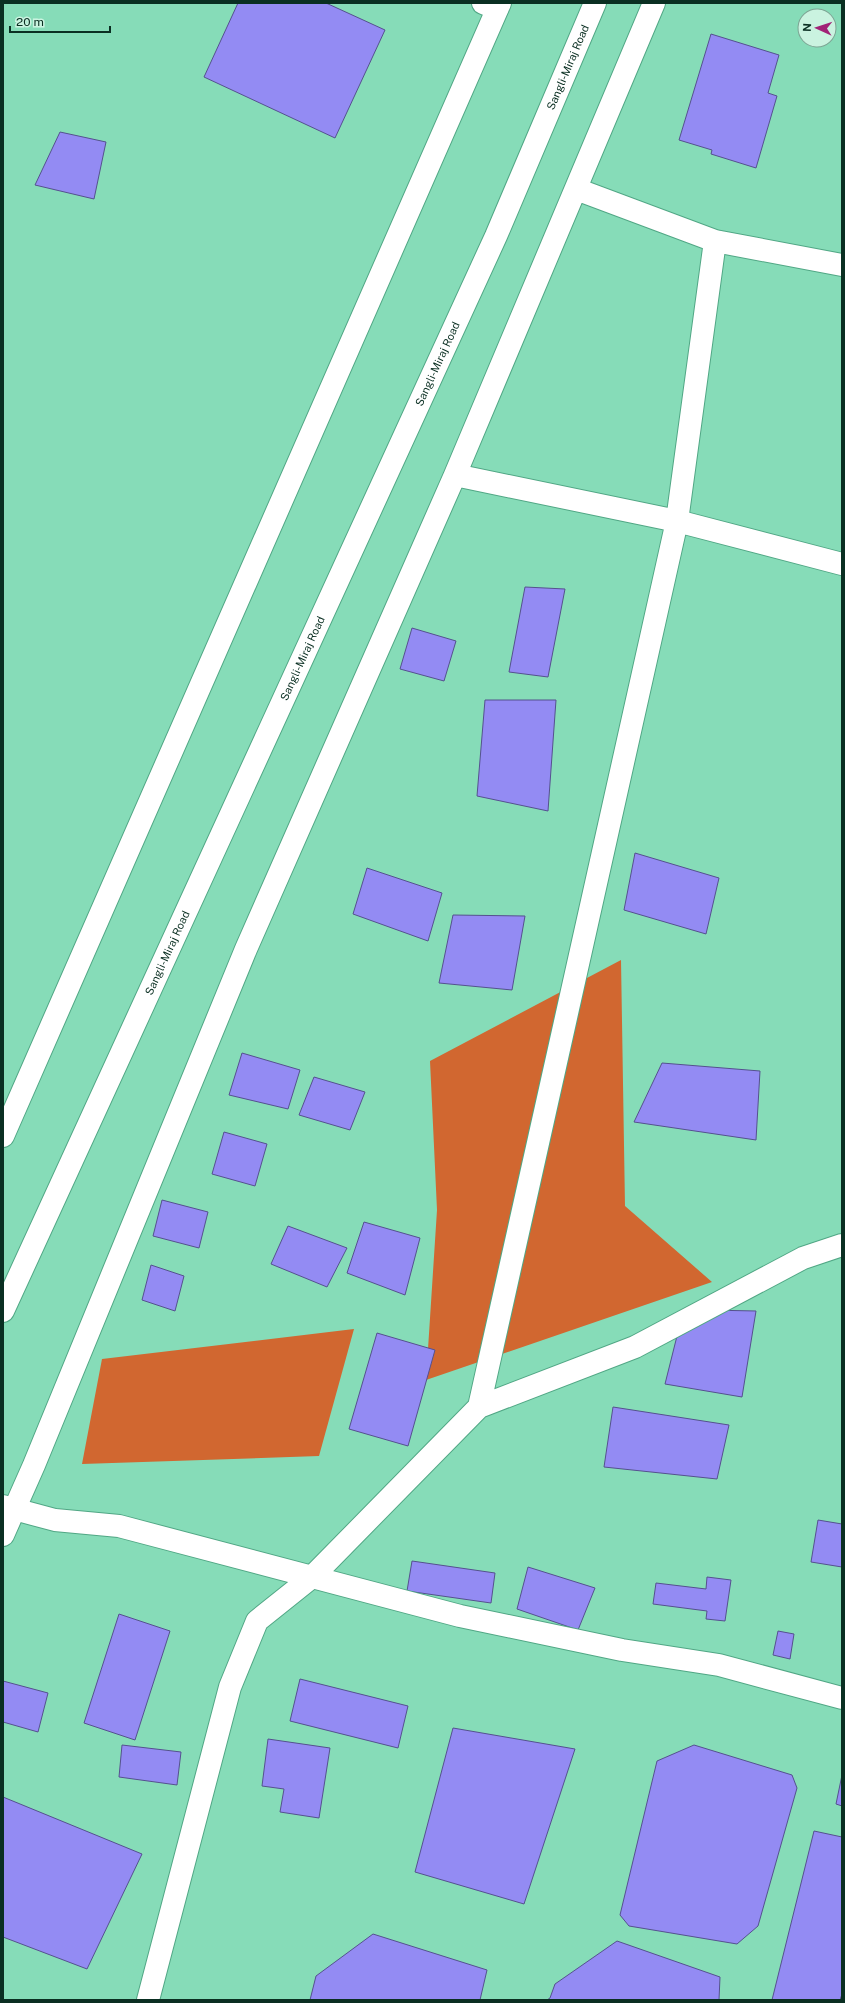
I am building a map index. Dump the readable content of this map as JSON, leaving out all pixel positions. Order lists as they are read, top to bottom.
{
  "streets": {
    "main road": ["Sangli-Miraj Road"]
  },
  "scale_bar": "20 m",
  "north": "left"
}
